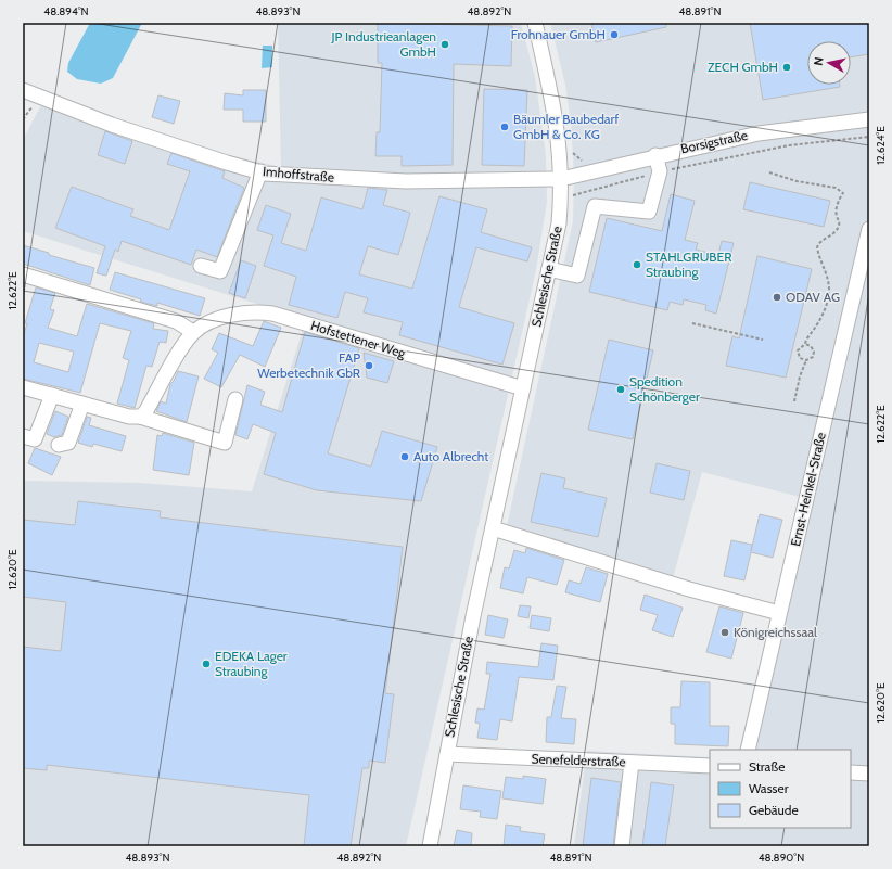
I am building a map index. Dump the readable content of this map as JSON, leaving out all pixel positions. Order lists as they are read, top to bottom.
{
  "streets": {
    "street": [
      "Borsigstraße",
      "Imhoffstraße",
      "Schlesische Straße",
      "Hofstettener Weg",
      "Ernst-Heinkel-Straße",
      "Senefelderstraße"
    ]
  },
  "crossings": [
    ["Borsigstraße", "Imhoffstraße"],
    ["Borsigstraße", "Schlesische Straße"],
    ["Imhoffstraße", "Schlesische Straße"],
    ["Schlesische Straße", "Hofstettener Weg"],
    ["Schlesische Straße", "Senefelderstraße"]
  ],
  "places": [
    "Frohnauer GmbH",
    "JP Industrieanlagen GmbH",
    "ZECH GmbH",
    "Bäumler Baubedarf GmbH & Co. KG",
    "STAHLGRUBER Straubing",
    "ODAV AG",
    "FAP Werbetechnik GbR",
    "Spedition Schönberger",
    "Auto Albrecht",
    "Königreichssaal",
    "EDEKA Lager Straubing"
  ],
  "legend": ["Straße", "Wasser", "Gebäude"],
  "north": "left",
  "coordinates": [
    "48.894°N",
    "48.893°N",
    "48.892°N",
    "48.891°N",
    "12.624°E",
    "12.622°E",
    "12.620°E",
    "48.890°N"
  ]
}
